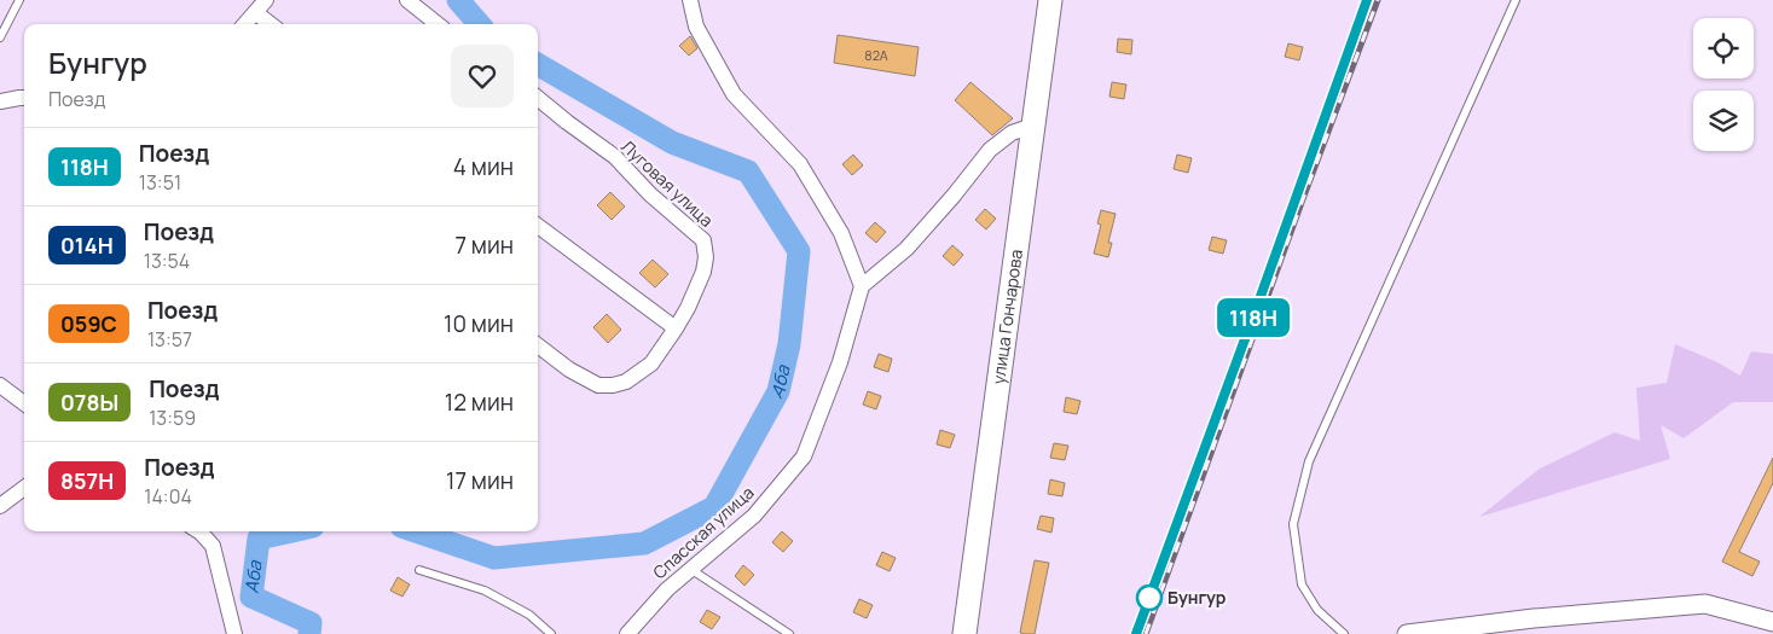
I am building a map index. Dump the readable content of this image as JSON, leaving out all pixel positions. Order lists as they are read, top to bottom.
{
  "streets": {
    "main road": ["улица Гончарова"],
    "street": ["Луговая улица", "Спасская улица"]
  },
  "water": ["Аба"],
  "places": ["Бунгур"],
  "house_numbers": ["82А"],
  "page": {
    "on_map": "118Н",
    "heading": ["Бунгур", "Поезд"],
    "list": [
      {
        "mark": "118Н",
        "name": "Поезд",
        "note": "13:51",
        "value": "4 мин"
      },
      {
        "mark": "014Н",
        "name": "Поезд",
        "note": "13:54",
        "value": "7 мин"
      },
      {
        "mark": "059С",
        "name": "Поезд",
        "note": "13:57",
        "value": "10 мин"
      },
      {
        "mark": "078Ы",
        "name": "Поезд",
        "note": "13:59",
        "value": "12 мин"
      },
      {
        "mark": "857Н",
        "name": "Поезд",
        "note": "14:04",
        "value": "17 мин"
      }
    ]
  }
}
